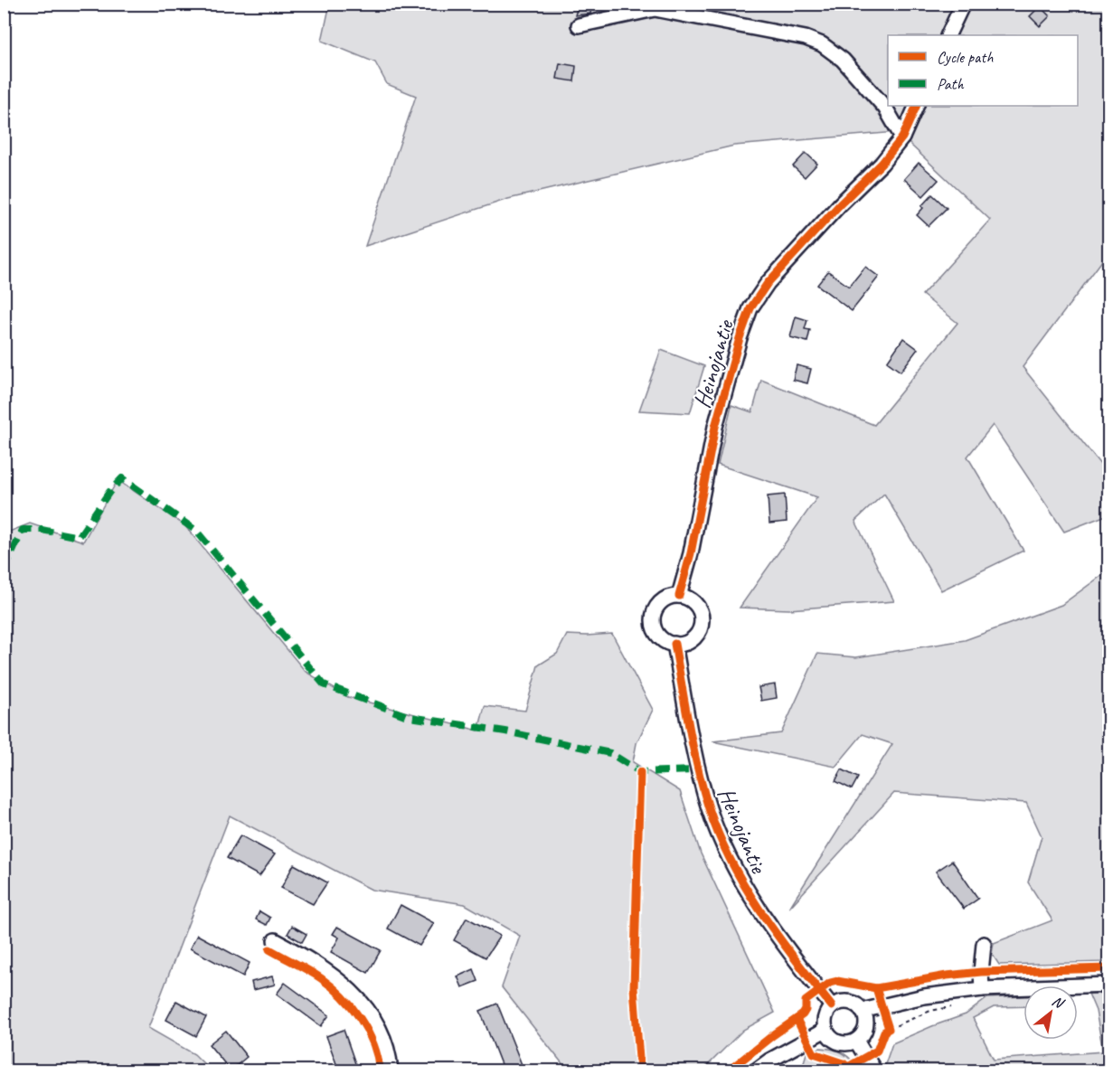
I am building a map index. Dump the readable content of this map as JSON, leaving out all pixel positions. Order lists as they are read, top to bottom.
{
  "streets": {
    "street": ["Heinojantie"]
  },
  "legend": ["Cycle path", "Path"],
  "north": "top right"
}
